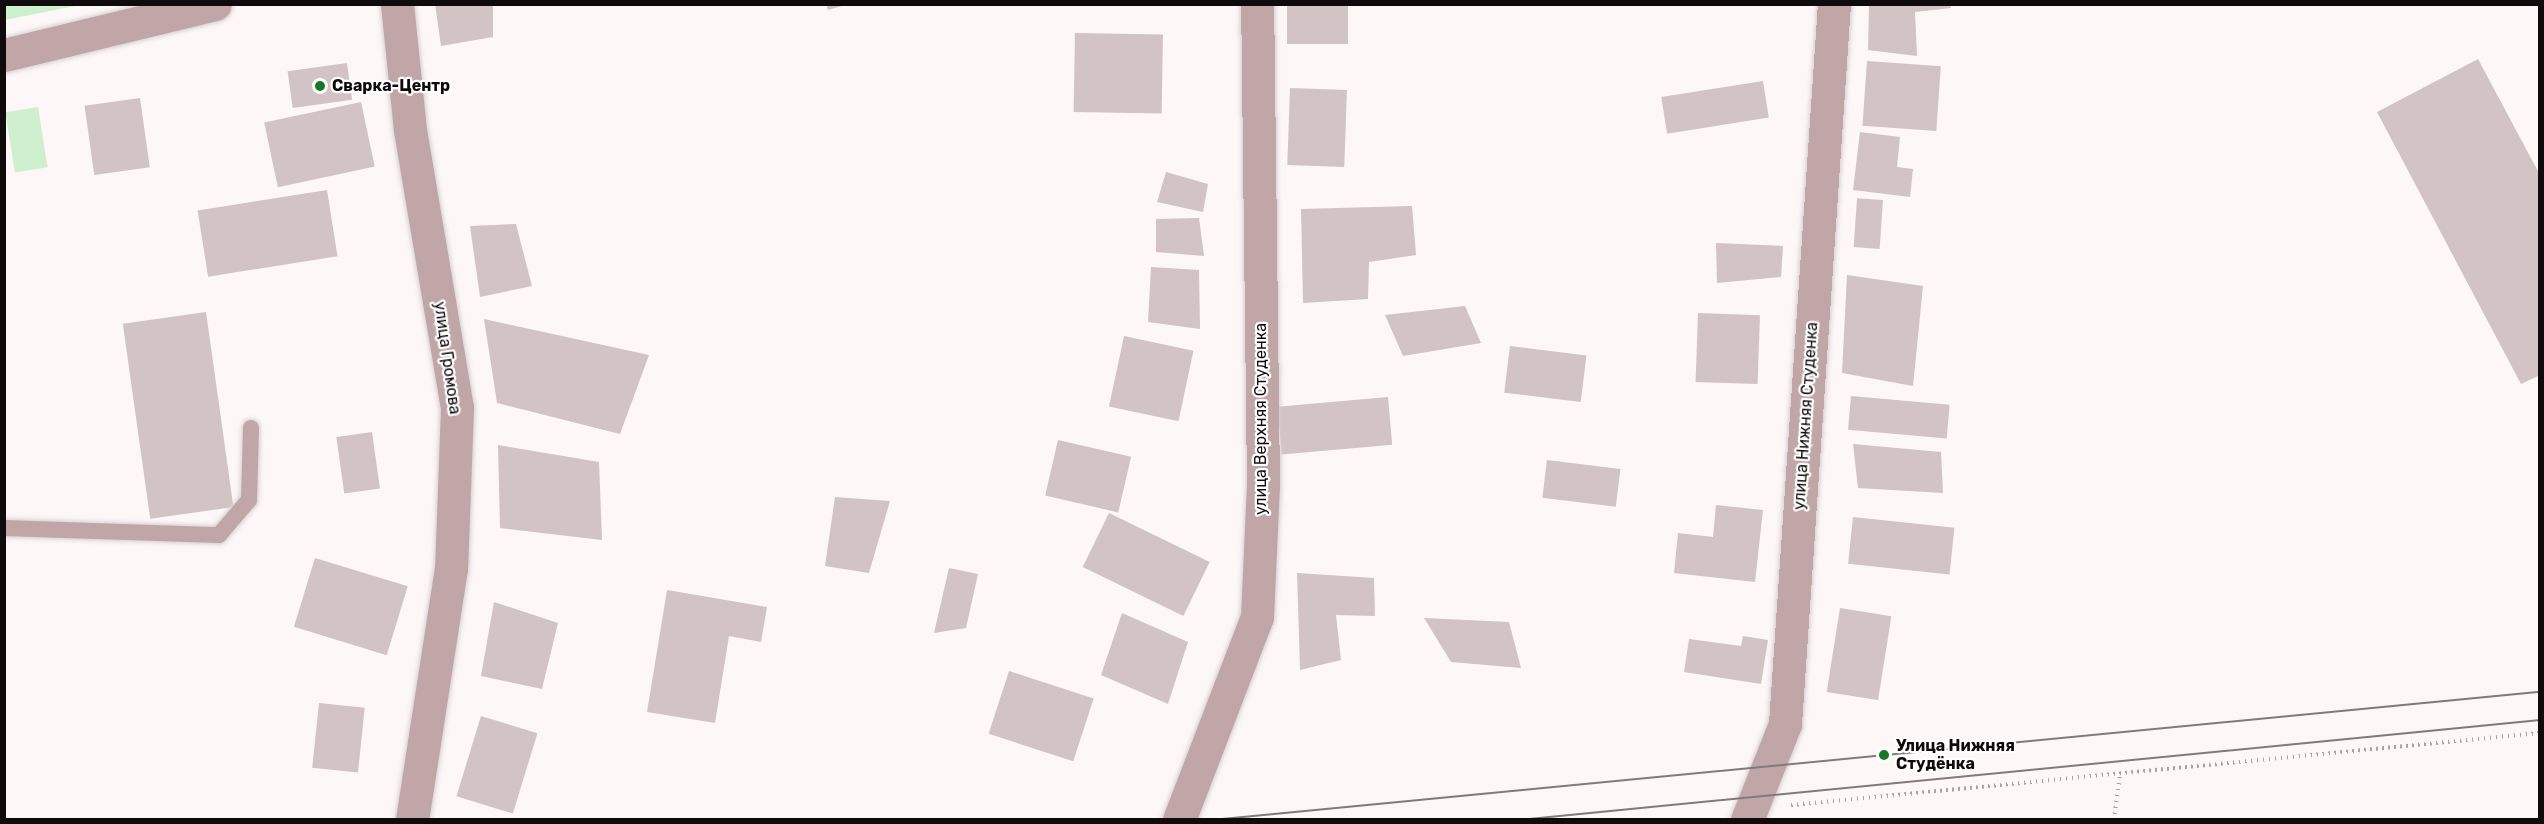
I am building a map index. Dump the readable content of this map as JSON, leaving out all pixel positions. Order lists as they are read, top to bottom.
{
  "streets": {
    "street": ["улица Громова", "улица Нижняя Cтуденкa", "улица Верхняя Студенка"]
  },
  "places": ["Сварка-Центр", "Улица Нижняя Студёнка"]
}
